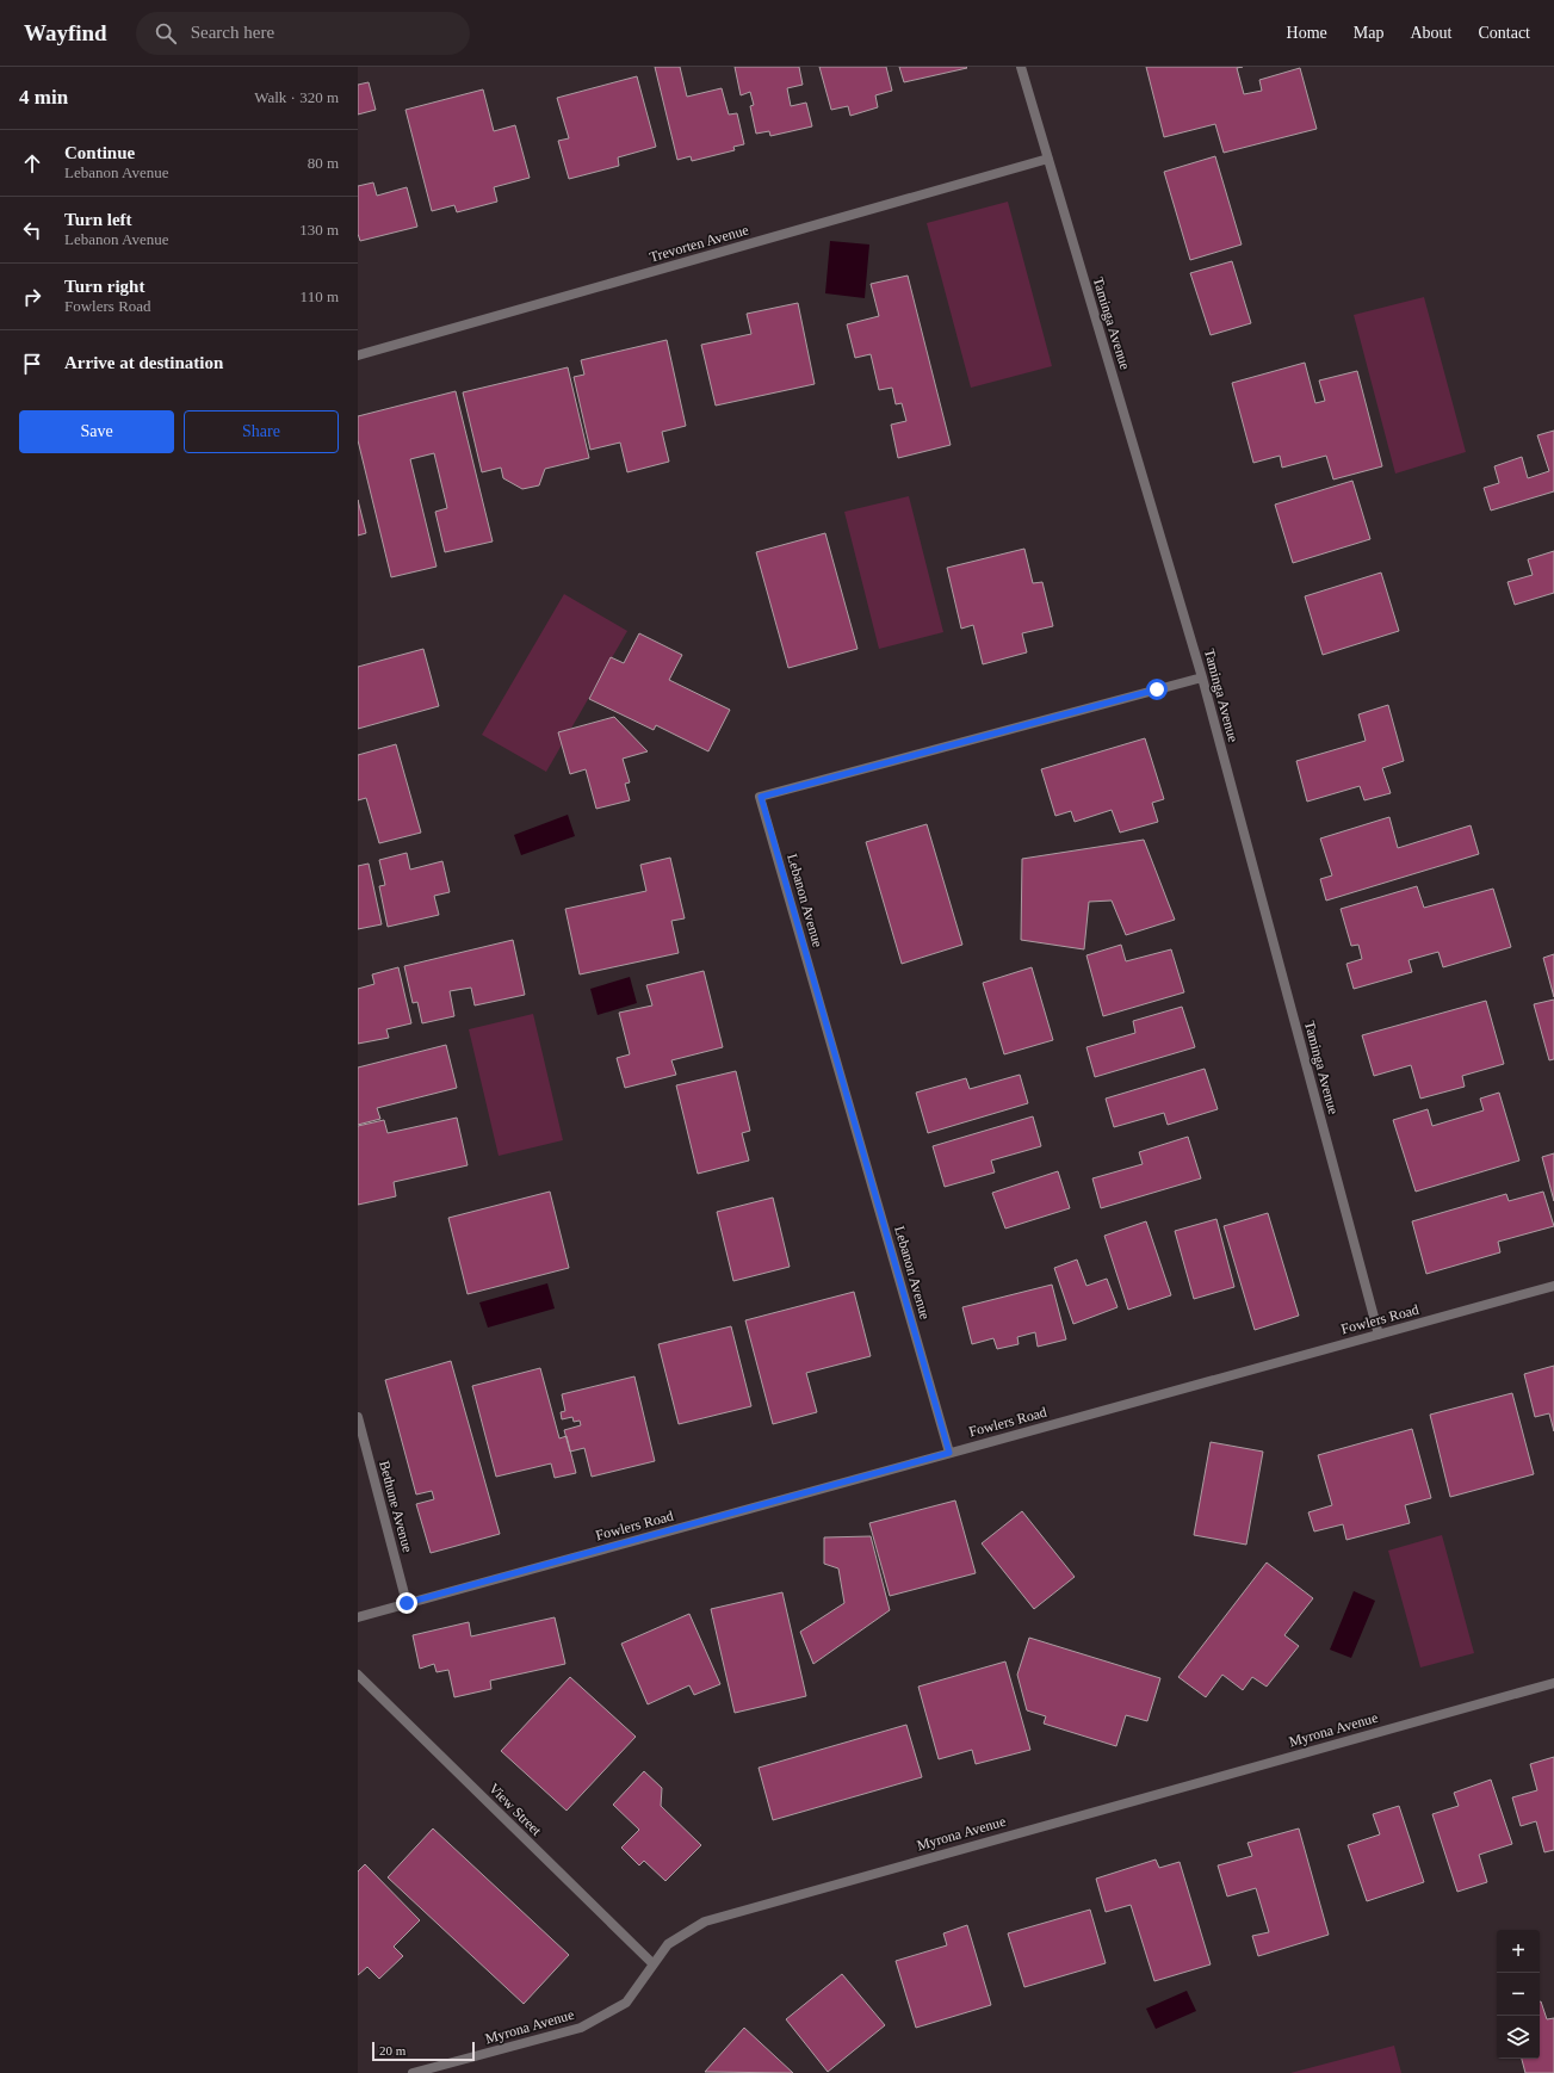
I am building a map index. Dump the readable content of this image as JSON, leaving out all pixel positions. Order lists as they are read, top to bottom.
{
  "streets": {
    "street": [
      "Trevorten Avenue",
      "Taminga Avenue",
      "Lebanon Avenue",
      "Fowlers Road",
      "Bethune Avenue",
      "Myrona Avenue",
      "View Street"
    ]
  },
  "crossings": [
    ["Trevorten Avenue", "Taminga Avenue"],
    ["Taminga Avenue", "Lebanon Avenue"],
    ["Taminga Avenue", "Fowlers Road"],
    ["Lebanon Avenue", "Fowlers Road"],
    ["Fowlers Road", "Bethune Avenue"],
    ["Myrona Avenue", "View Street"]
  ],
  "scale_bar": "20 m",
  "page": {
    "header": "Wayfind",
    "search": "Search here",
    "nav": [
      "Home",
      "Map",
      "About",
      "Contact"
    ],
    "heading": ["4 min", "Walk · 320 m"],
    "list": [
      ["Continue", "Lebanon Avenue", "80 m"],
      ["Turn left", "Lebanon Avenue", "130 m"],
      ["Turn right", "Fowlers Road", "110 m"],
      "Arrive at destination"
    ],
    "buttons": ["Save", "Share"],
    "map_buttons": ["+", "−"],
    "scale": "20 m"
  }
}
